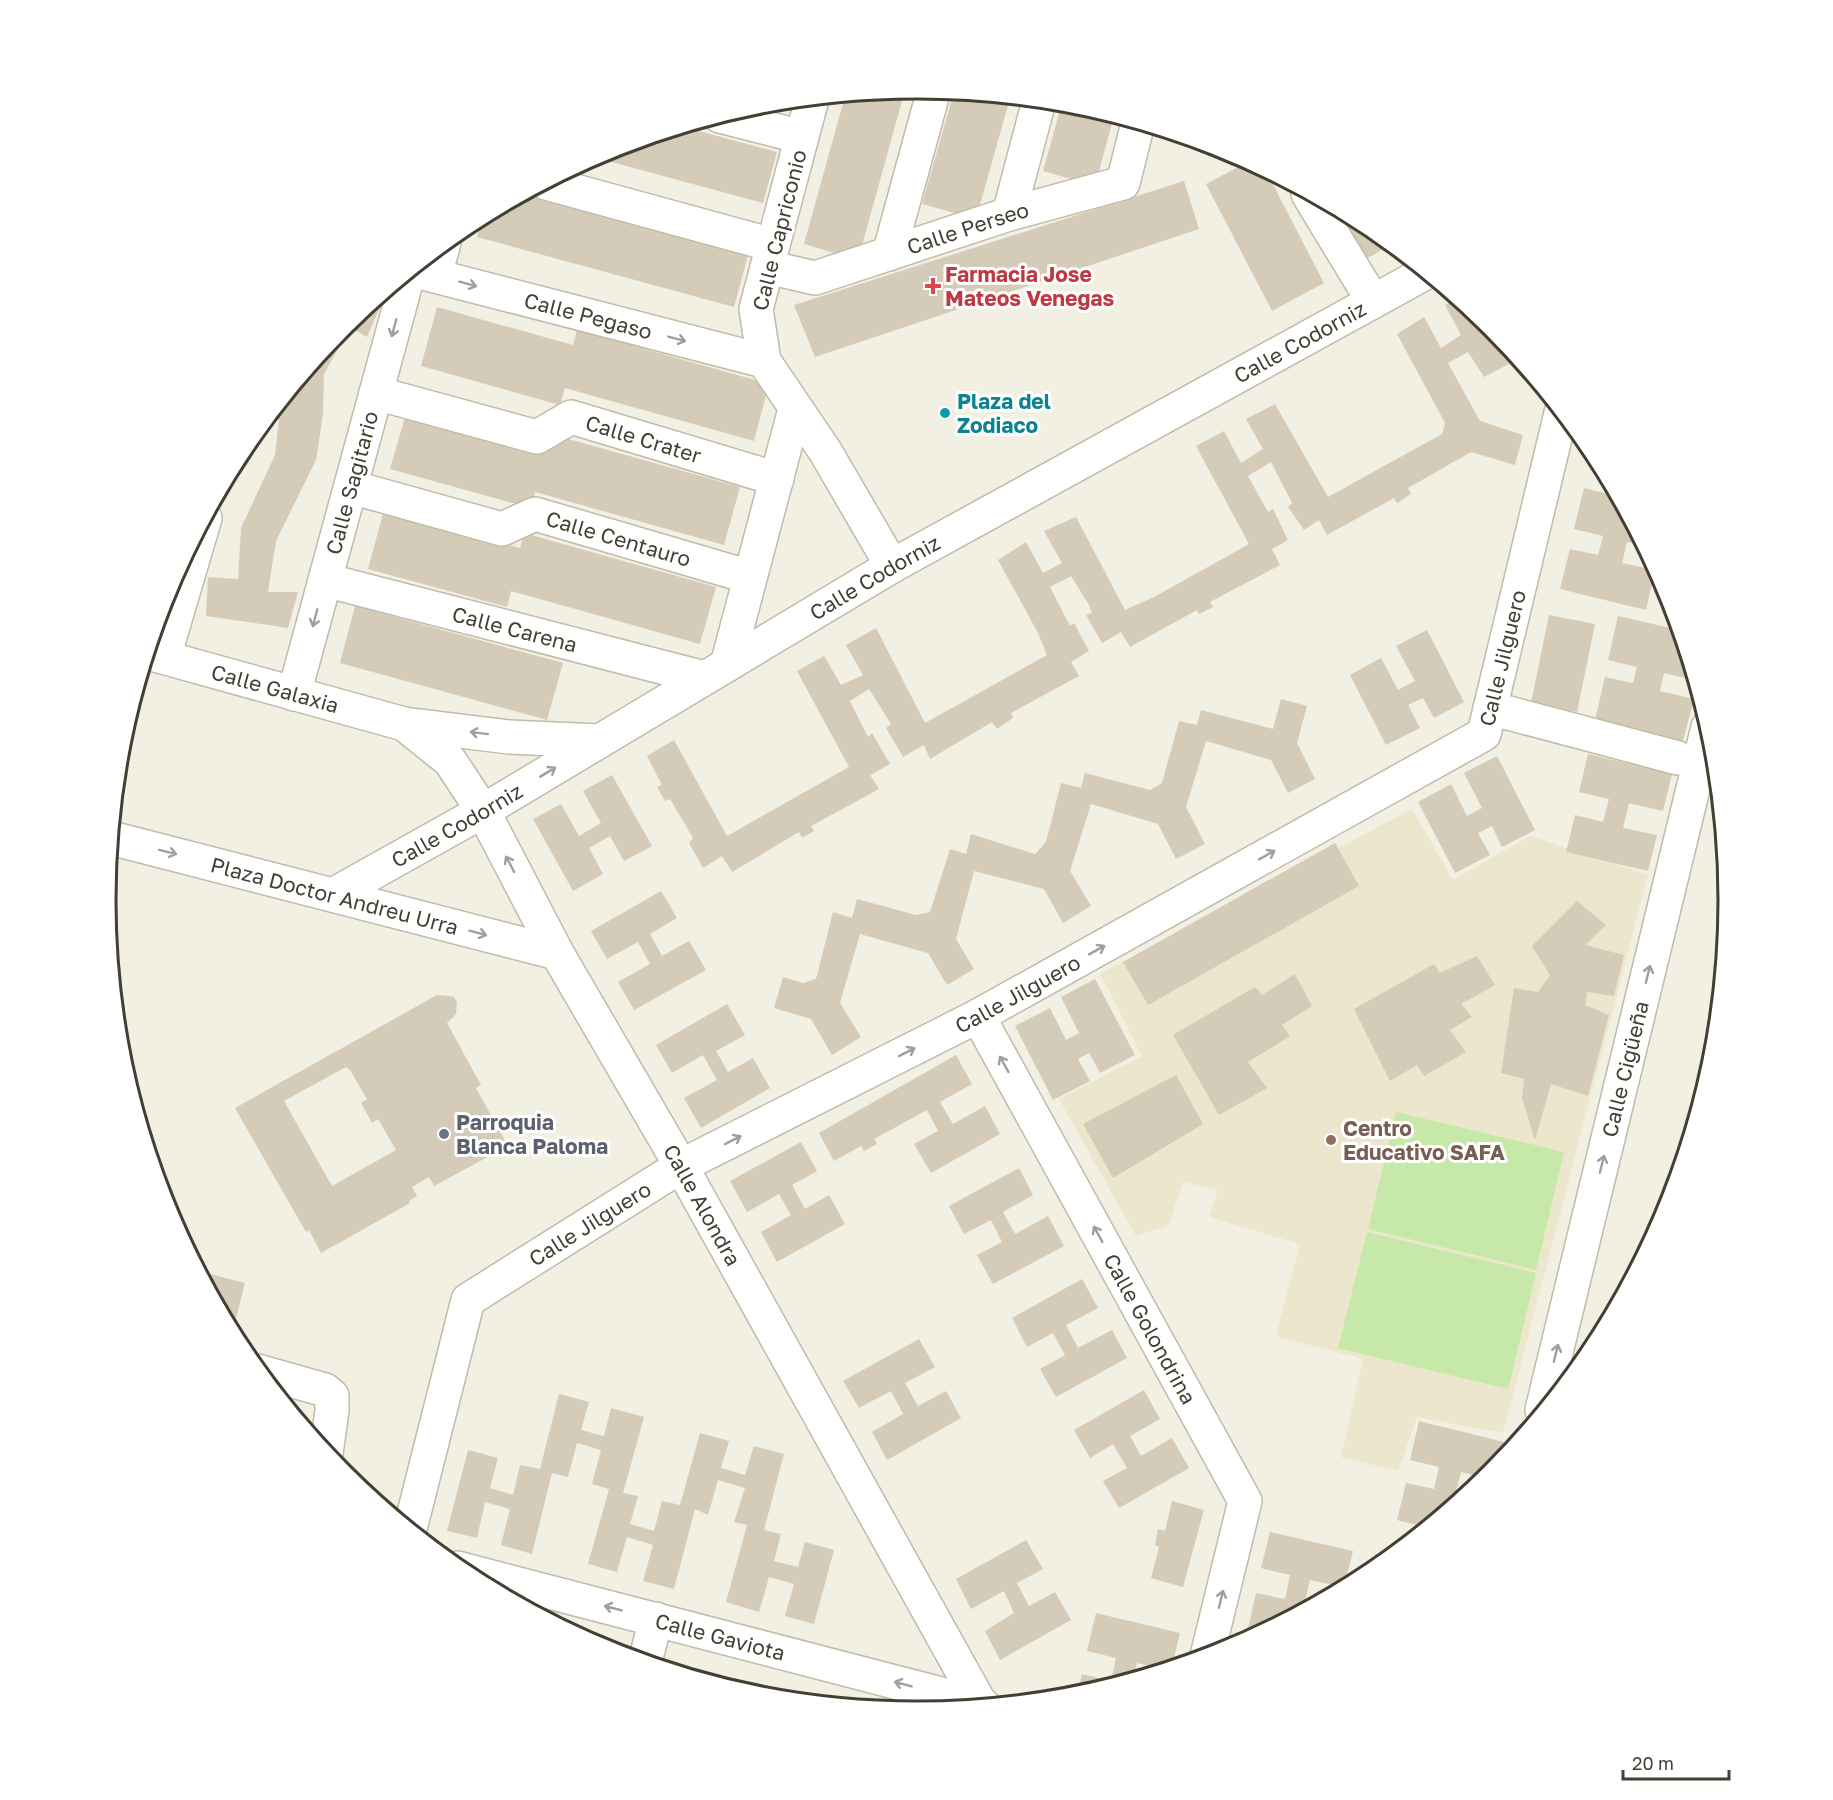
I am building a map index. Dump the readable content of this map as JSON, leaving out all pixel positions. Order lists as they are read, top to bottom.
{
  "streets": {
    "street": [
      "Calle Perseo",
      "Calle Capriconio",
      "Calle Pegaso",
      "Calle Codorniz",
      "Calle Crater",
      "Calle Sagitario",
      "Calle Centauro",
      "Calle Carena",
      "Calle Jilguero",
      "Calle Galaxia",
      "Plaza Doctor Andreu Urra",
      "Calle Cigüeña",
      "Calle Alondra",
      "Calle Golondrina",
      "Calle Gaviota"
    ]
  },
  "crossings": [
    ["Calle Perseo", "Calle Capriconio"],
    ["Calle Capriconio", "Calle Pegaso"],
    ["Calle Codorniz", "Calle Carena"],
    ["Calle Codorniz", "Calle Galaxia"],
    ["Calle Codorniz", "Plaza Doctor Andreu Urra"],
    ["Calle Codorniz", "Calle Alondra"],
    ["Calle Crater", "Calle Sagitario"],
    ["Calle Sagitario", "Calle Centauro"],
    ["Calle Sagitario", "Calle Carena"],
    ["Calle Sagitario", "Calle Galaxia"],
    ["Calle Jilguero", "Calle Alondra"],
    ["Calle Jilguero", "Calle Golondrina"],
    ["Calle Galaxia", "Calle Alondra"],
    ["Plaza Doctor Andreu Urra", "Calle Alondra"]
  ],
  "one_way": [
    "Calle Jilguero",
    "Calle Galaxia",
    "Plaza Doctor Andreu Urra",
    "Calle Cigüeña",
    "Calle Golondrina",
    "Calle Gaviota"
  ],
  "places": {
    "health": ["Farmacia Jose Mateos Venegas"],
    "other": ["Plaza del Zodiaco", "Parroquia Blanca Paloma", "Centro Educativo SAFA"]
  },
  "scale_bar": "20 m"
}
